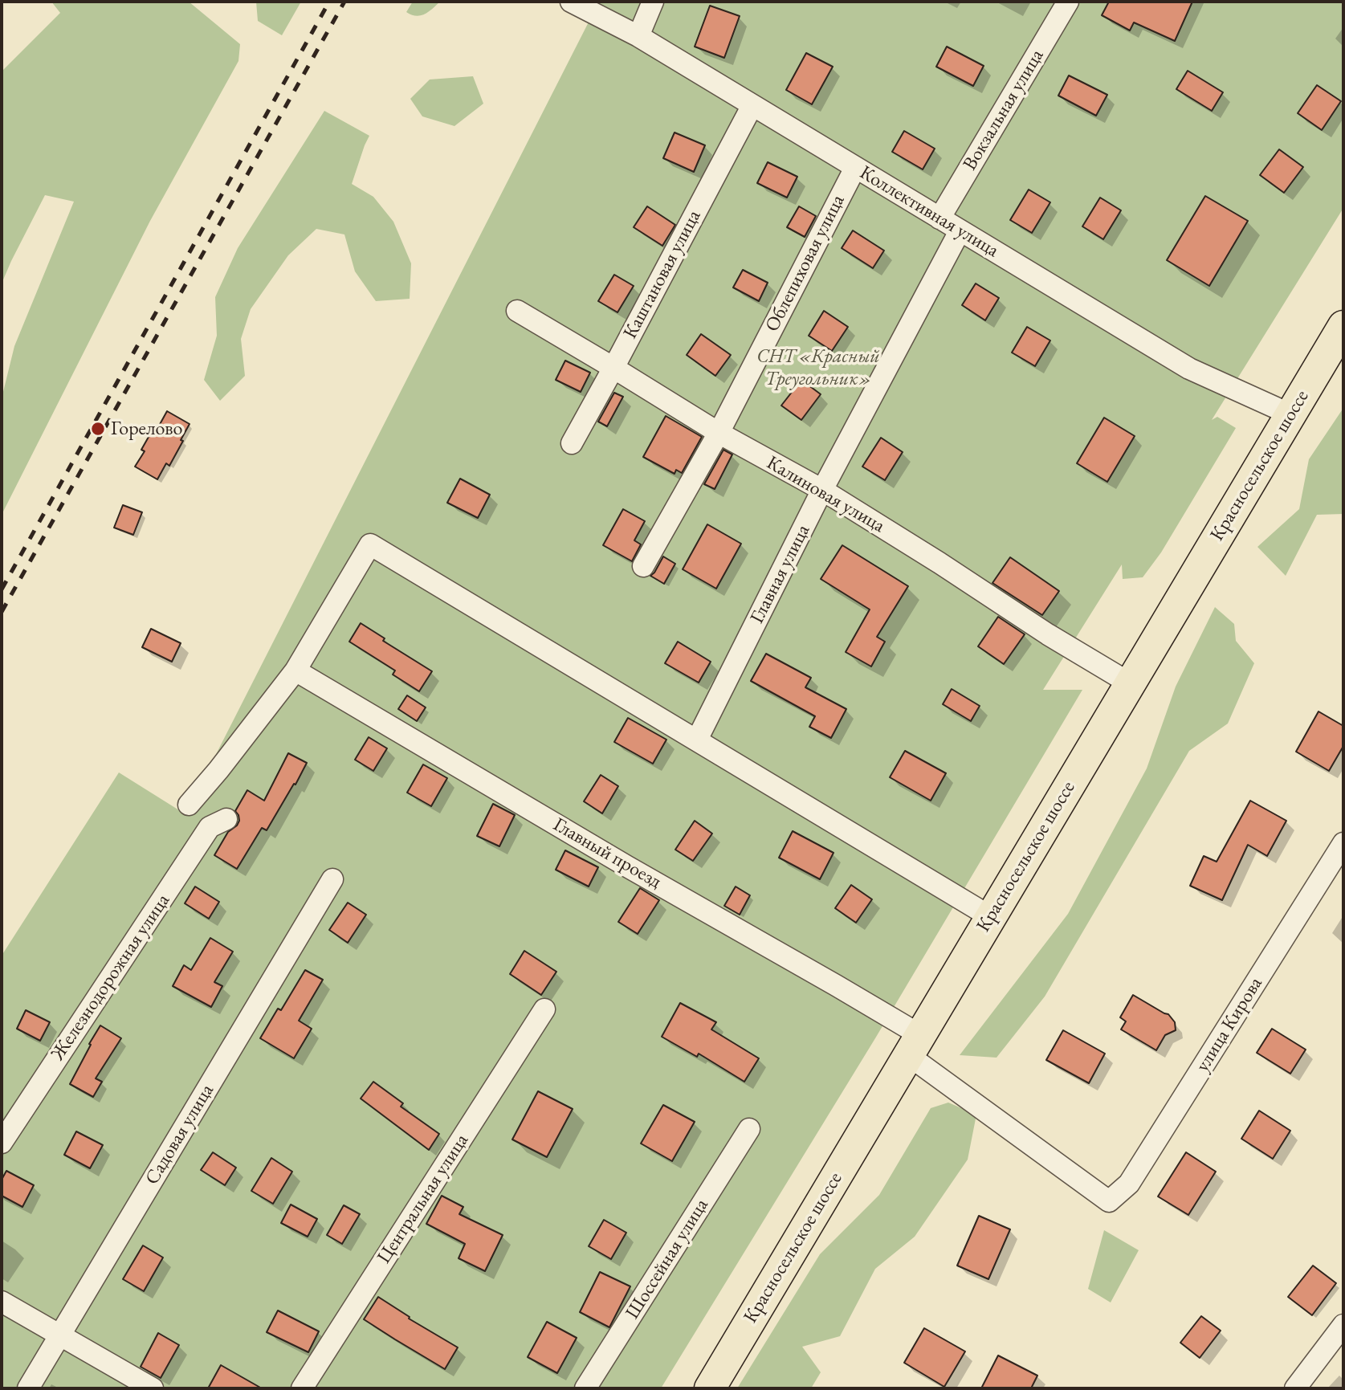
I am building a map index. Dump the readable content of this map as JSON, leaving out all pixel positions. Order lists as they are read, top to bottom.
{
  "streets": {
    "highway": ["Красносельское шоссе"],
    "street": [
      "Вокзальная улица",
      "Коллективная улица",
      "Облепиховая улица",
      "Каштановая улица",
      "Калиновая улица",
      "Главная улица",
      "Главный проезд",
      "Железнодорожная улица",
      "улица Кирова",
      "Садовая улица",
      "Центральная улица",
      "Шоссейная улица"
    ]
  },
  "crossings": [
    ["Вокзальная улица", "Коллективная улица"],
    ["Коллективная улица", "Облепиховая улица"],
    ["Коллективная улица", "Каштановая улица"],
    ["Коллективная улица", "Красносельское шоссе"],
    ["Коллективная улица", "Главная улица"],
    ["Облепиховая улица", "Калиновая улица"],
    ["Каштановая улица", "Калиновая улица"],
    ["Красносельское шоссе", "Калиновая улица"],
    ["Красносельское шоссе", "Главный проезд"],
    ["Калиновая улица", "Главная улица"],
    ["Главный проезд", "улица Кирова"]
  ],
  "parks": ["СНТ «Красный Треугольник»"],
  "places": ["Горелово"]
}
